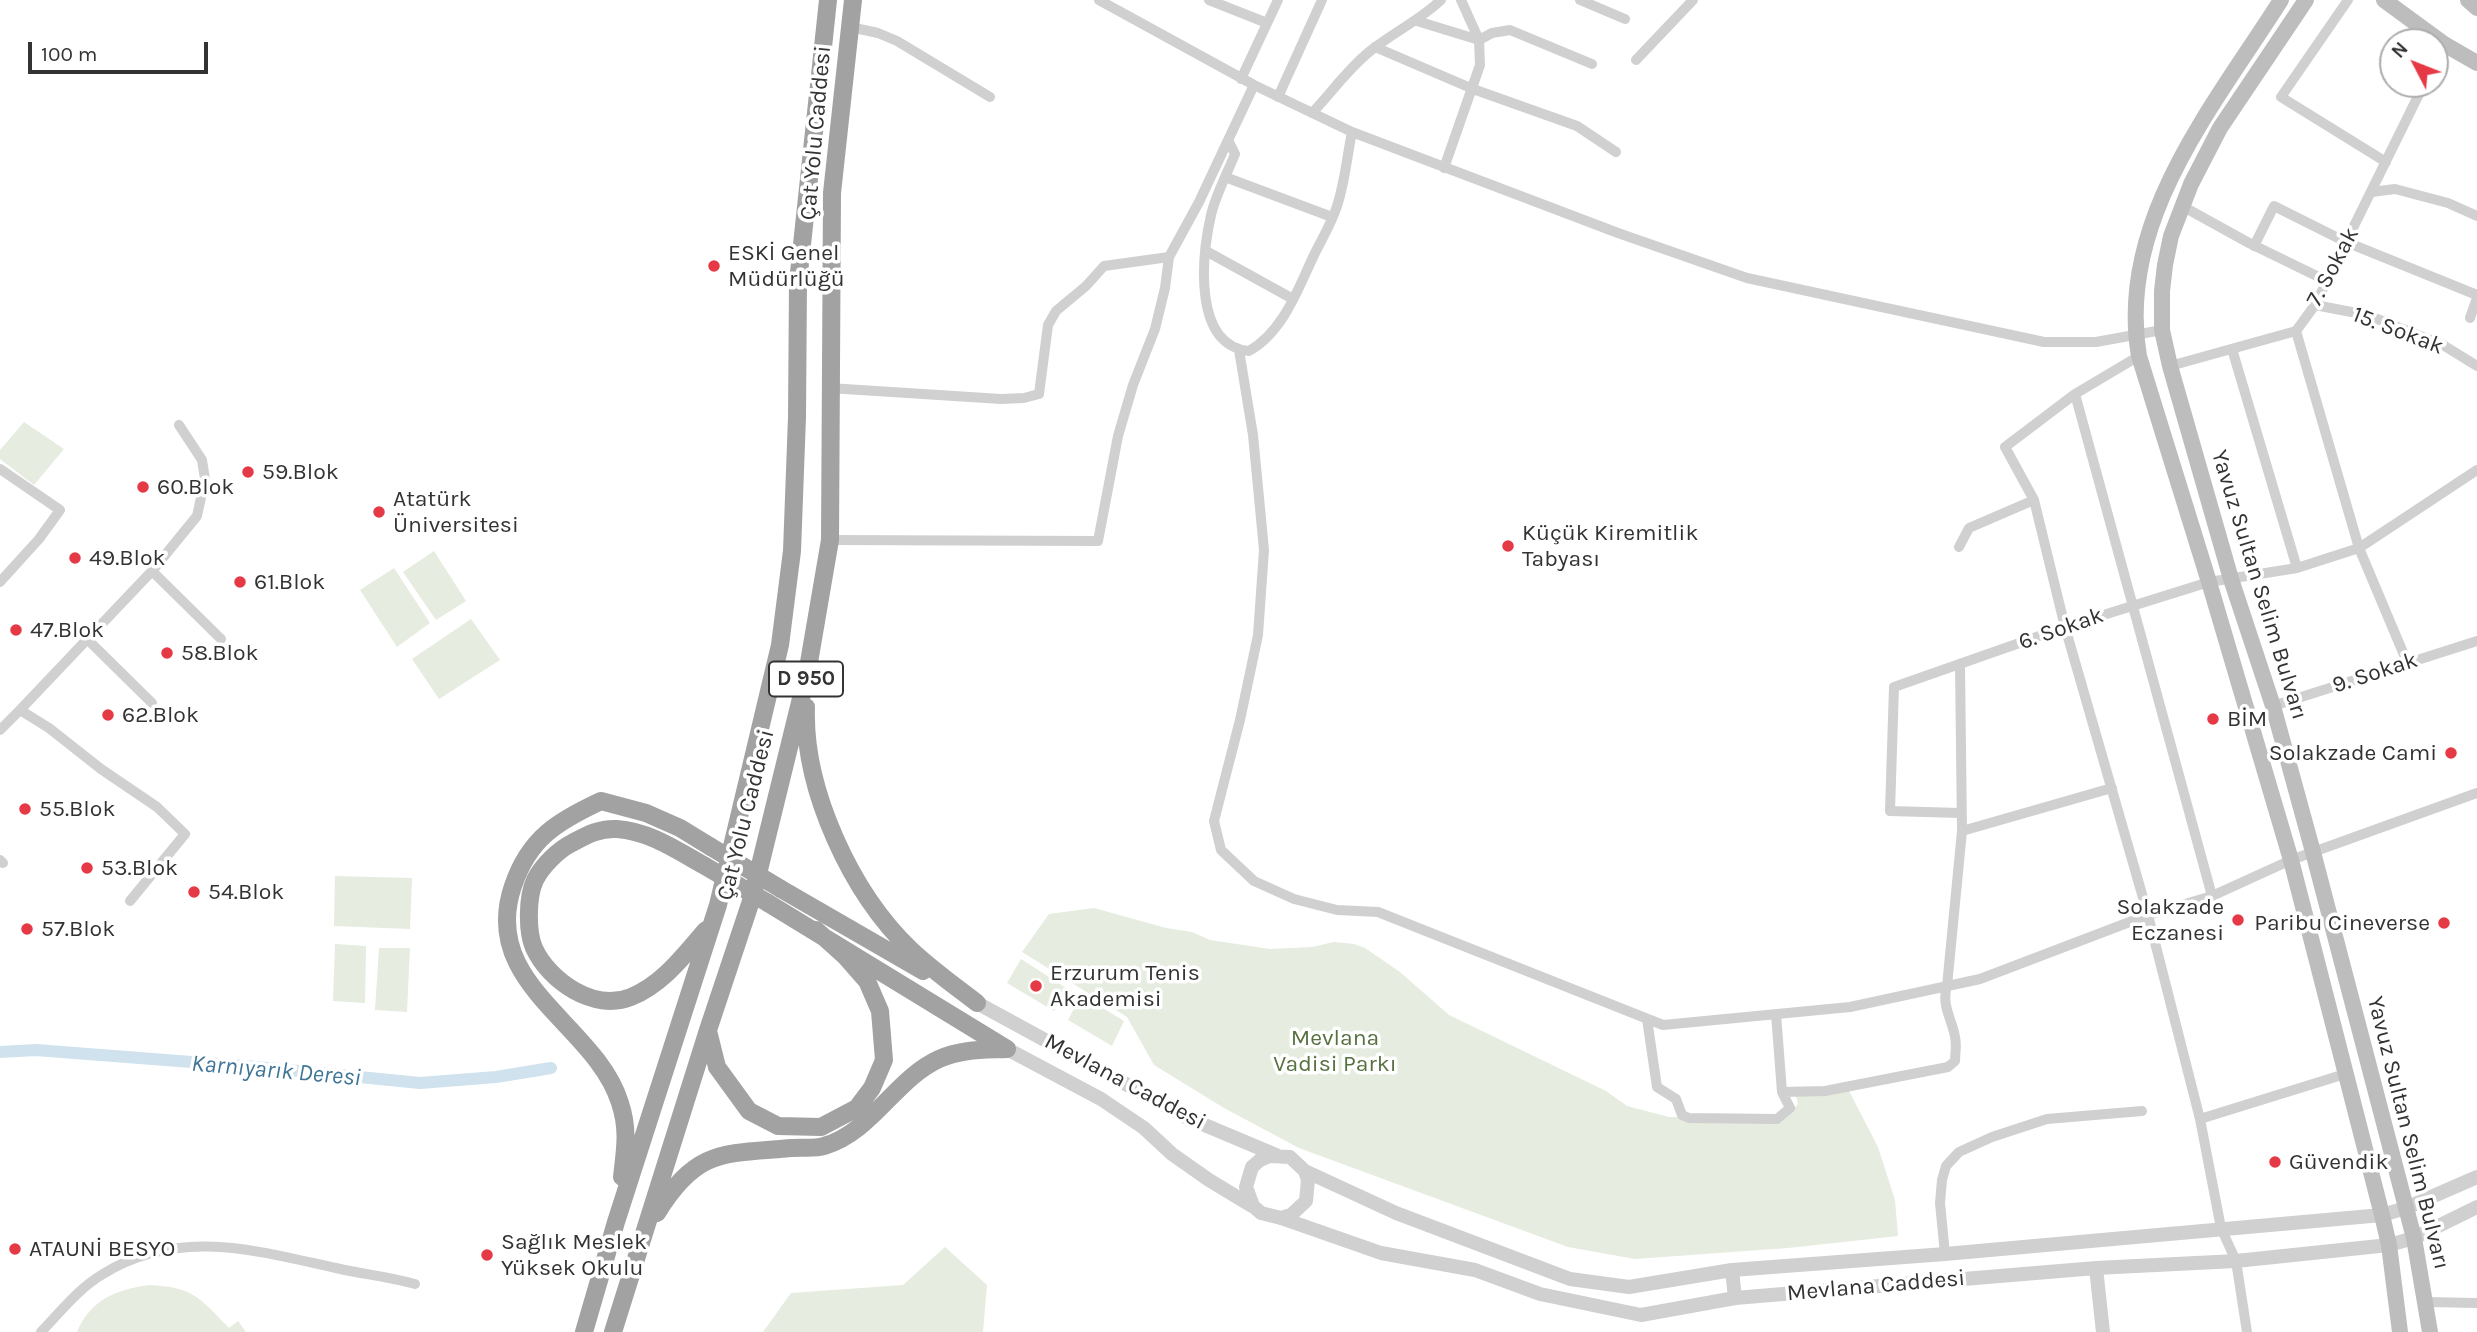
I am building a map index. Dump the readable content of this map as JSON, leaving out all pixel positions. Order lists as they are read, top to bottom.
{
  "streets": {
    "highway": ["Çat Yolu Caddesi", "D 950"],
    "main road": ["Yavuz Sultan Selim Bulvarı"],
    "street": [
      "7. Sokak",
      "15. Sokak",
      "6. Sokak",
      "9. Sokak",
      "Mevlana Caddesi"
    ]
  },
  "crossings": [
    ["7. Sokak", "15. Sokak"],
    ["7. Sokak", "Yavuz Sultan Selim Bulvarı"],
    ["Yavuz Sultan Selim Bulvarı", "6. Sokak"],
    ["Yavuz Sultan Selim Bulvarı", "9. Sokak"],
    ["Yavuz Sultan Selim Bulvarı", "Mevlana Caddesi"]
  ],
  "water": ["Karnıyarık Deresi"],
  "parks": ["Mevlana Vadisi Parkı"],
  "places": [
    "ESKİ Genel Müdürlüğü",
    "59.Blok",
    "60.Blok",
    "Atatürk Üniversitesi",
    "Küçük Kiremitlik Tabyası",
    "49.Blok",
    "61.Blok",
    "47.Blok",
    "58.Blok",
    "62.Blok",
    "BİM",
    "Solakzade Cami",
    "55.Blok",
    "53.Blok",
    "54.Blok",
    "Solakzade Eczanesi",
    "Paribu Cineverse",
    "57.Blok",
    "Erzurum Tenis Akademisi",
    "Güvendik",
    "ATAUNİ BESYO",
    "Sağlık Meslek Yüksek Okulu"
  ],
  "scale_bar": "100 m",
  "north": "top left"
}
